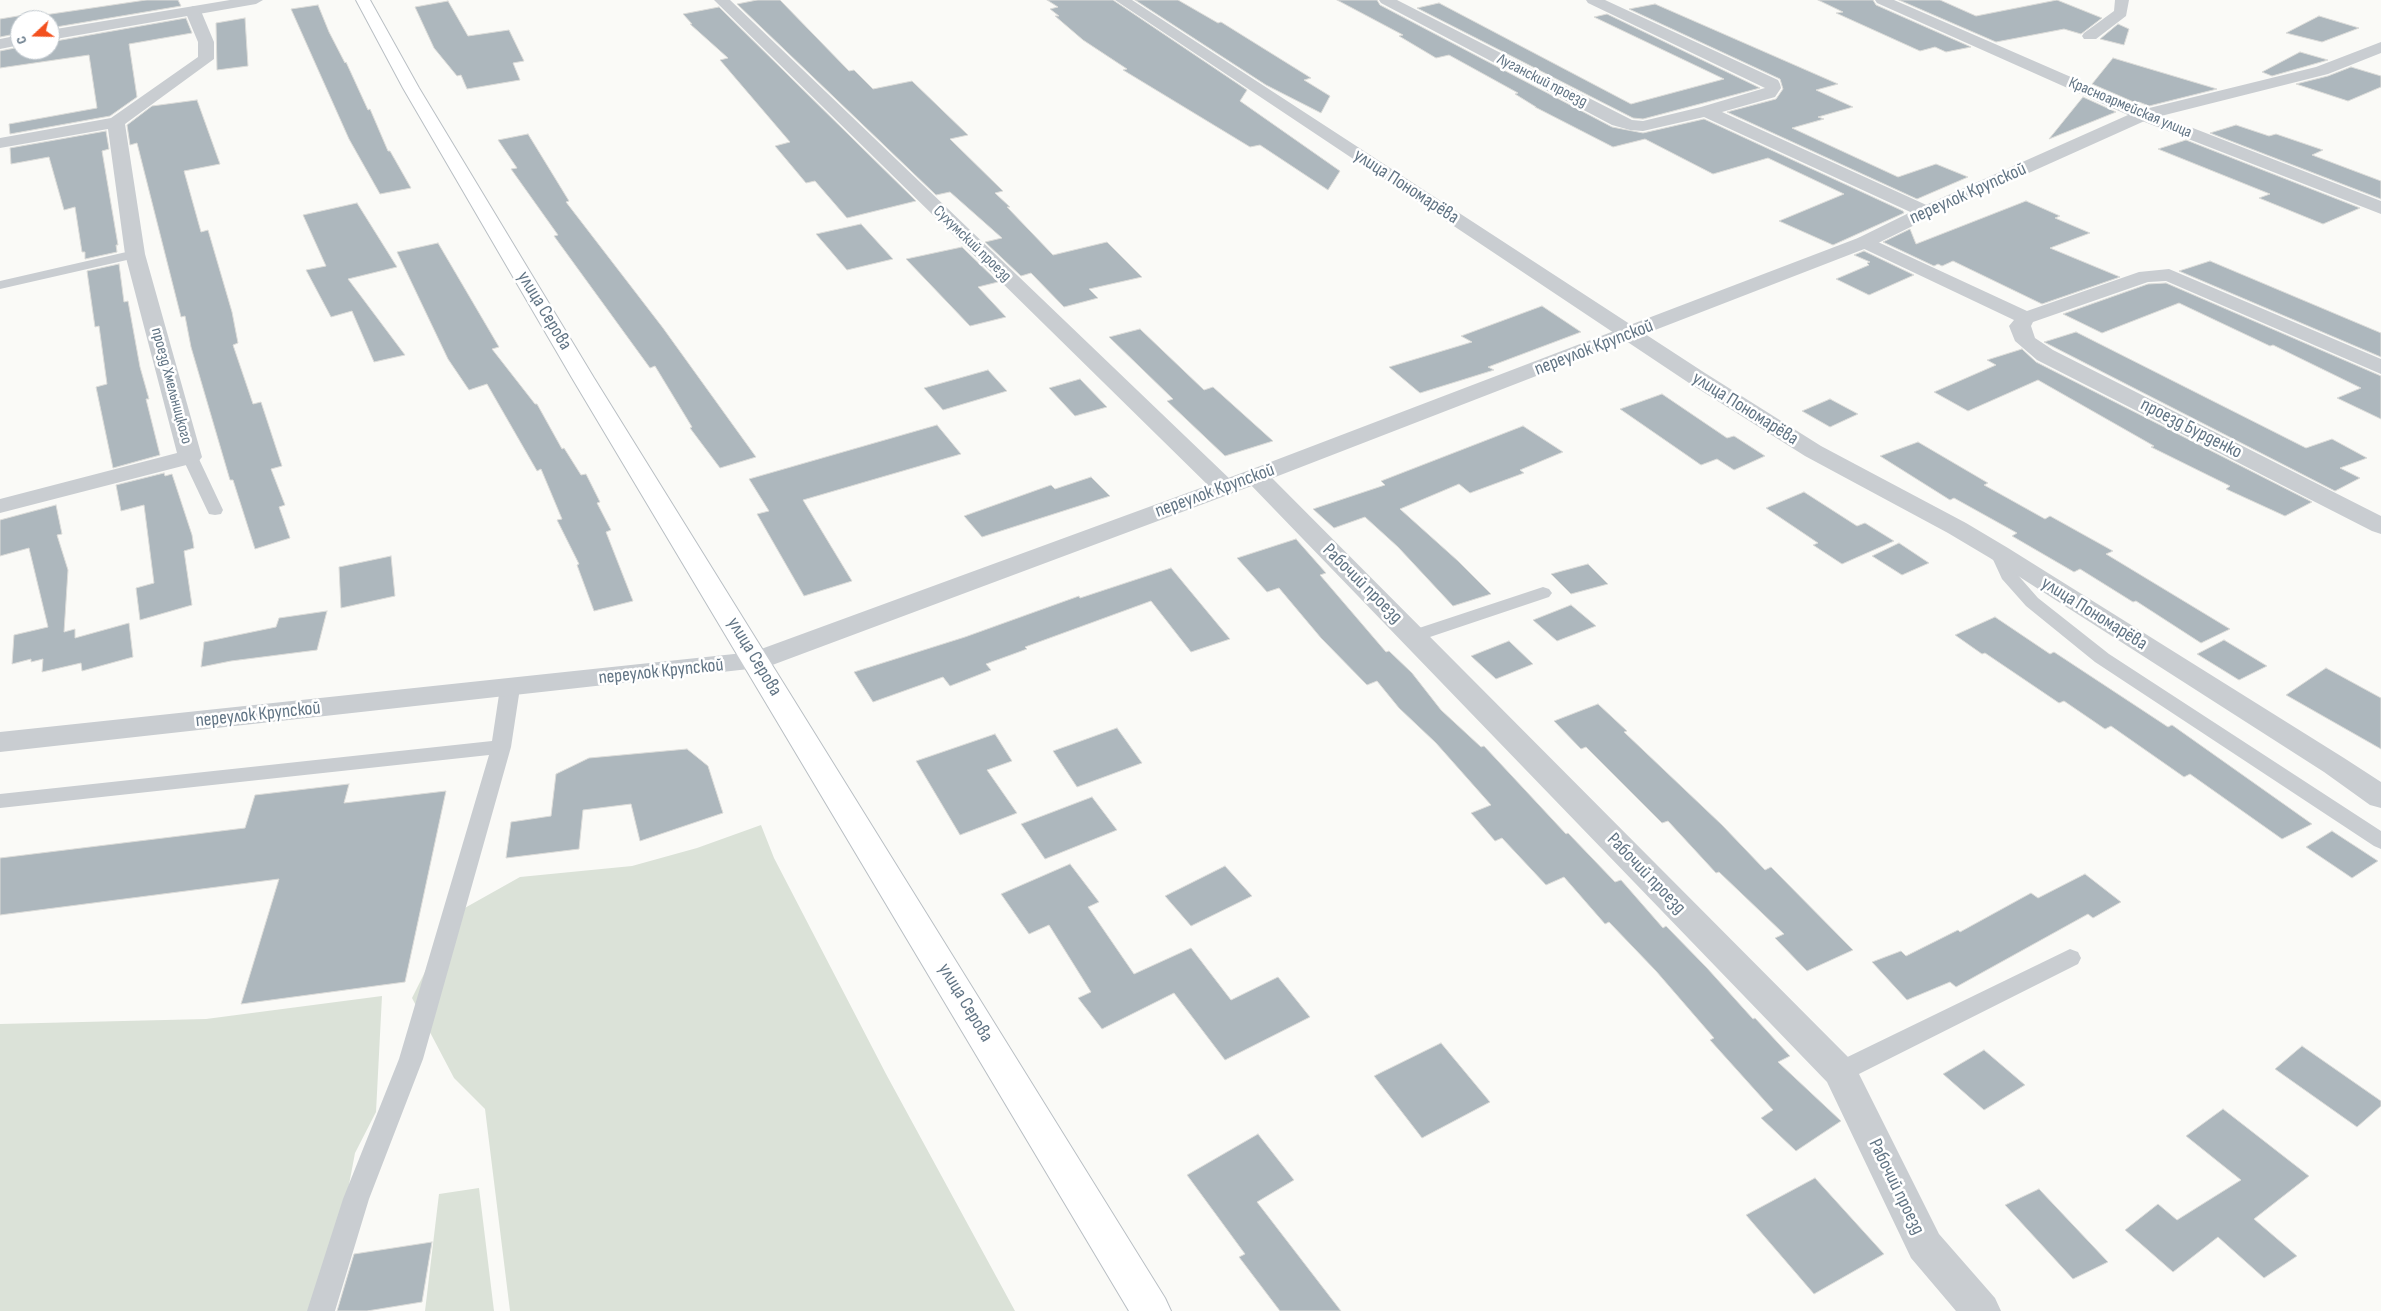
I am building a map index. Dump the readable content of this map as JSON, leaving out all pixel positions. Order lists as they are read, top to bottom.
{
  "streets": {
    "main road": ["улица Серова"],
    "street": [
      "Луганский проезд",
      "Красноармейская улица",
      "улица Пономарёва",
      "переулок Крупской",
      "Сухумский проезд",
      "проезд Хмельницкого",
      "проезд Бурденко",
      "Рабочий проезд"
    ]
  },
  "crossings": [
    ["Красноармейская улица", "переулок Крупской"],
    ["улица Пономарёва", "переулок Крупской"],
    ["переулок Крупской", "Сухумский проезд"],
    ["переулок Крупской", "улица Серова"],
    ["переулок Крупской", "Рабочий проезд"]
  ],
  "north": "left"
}
